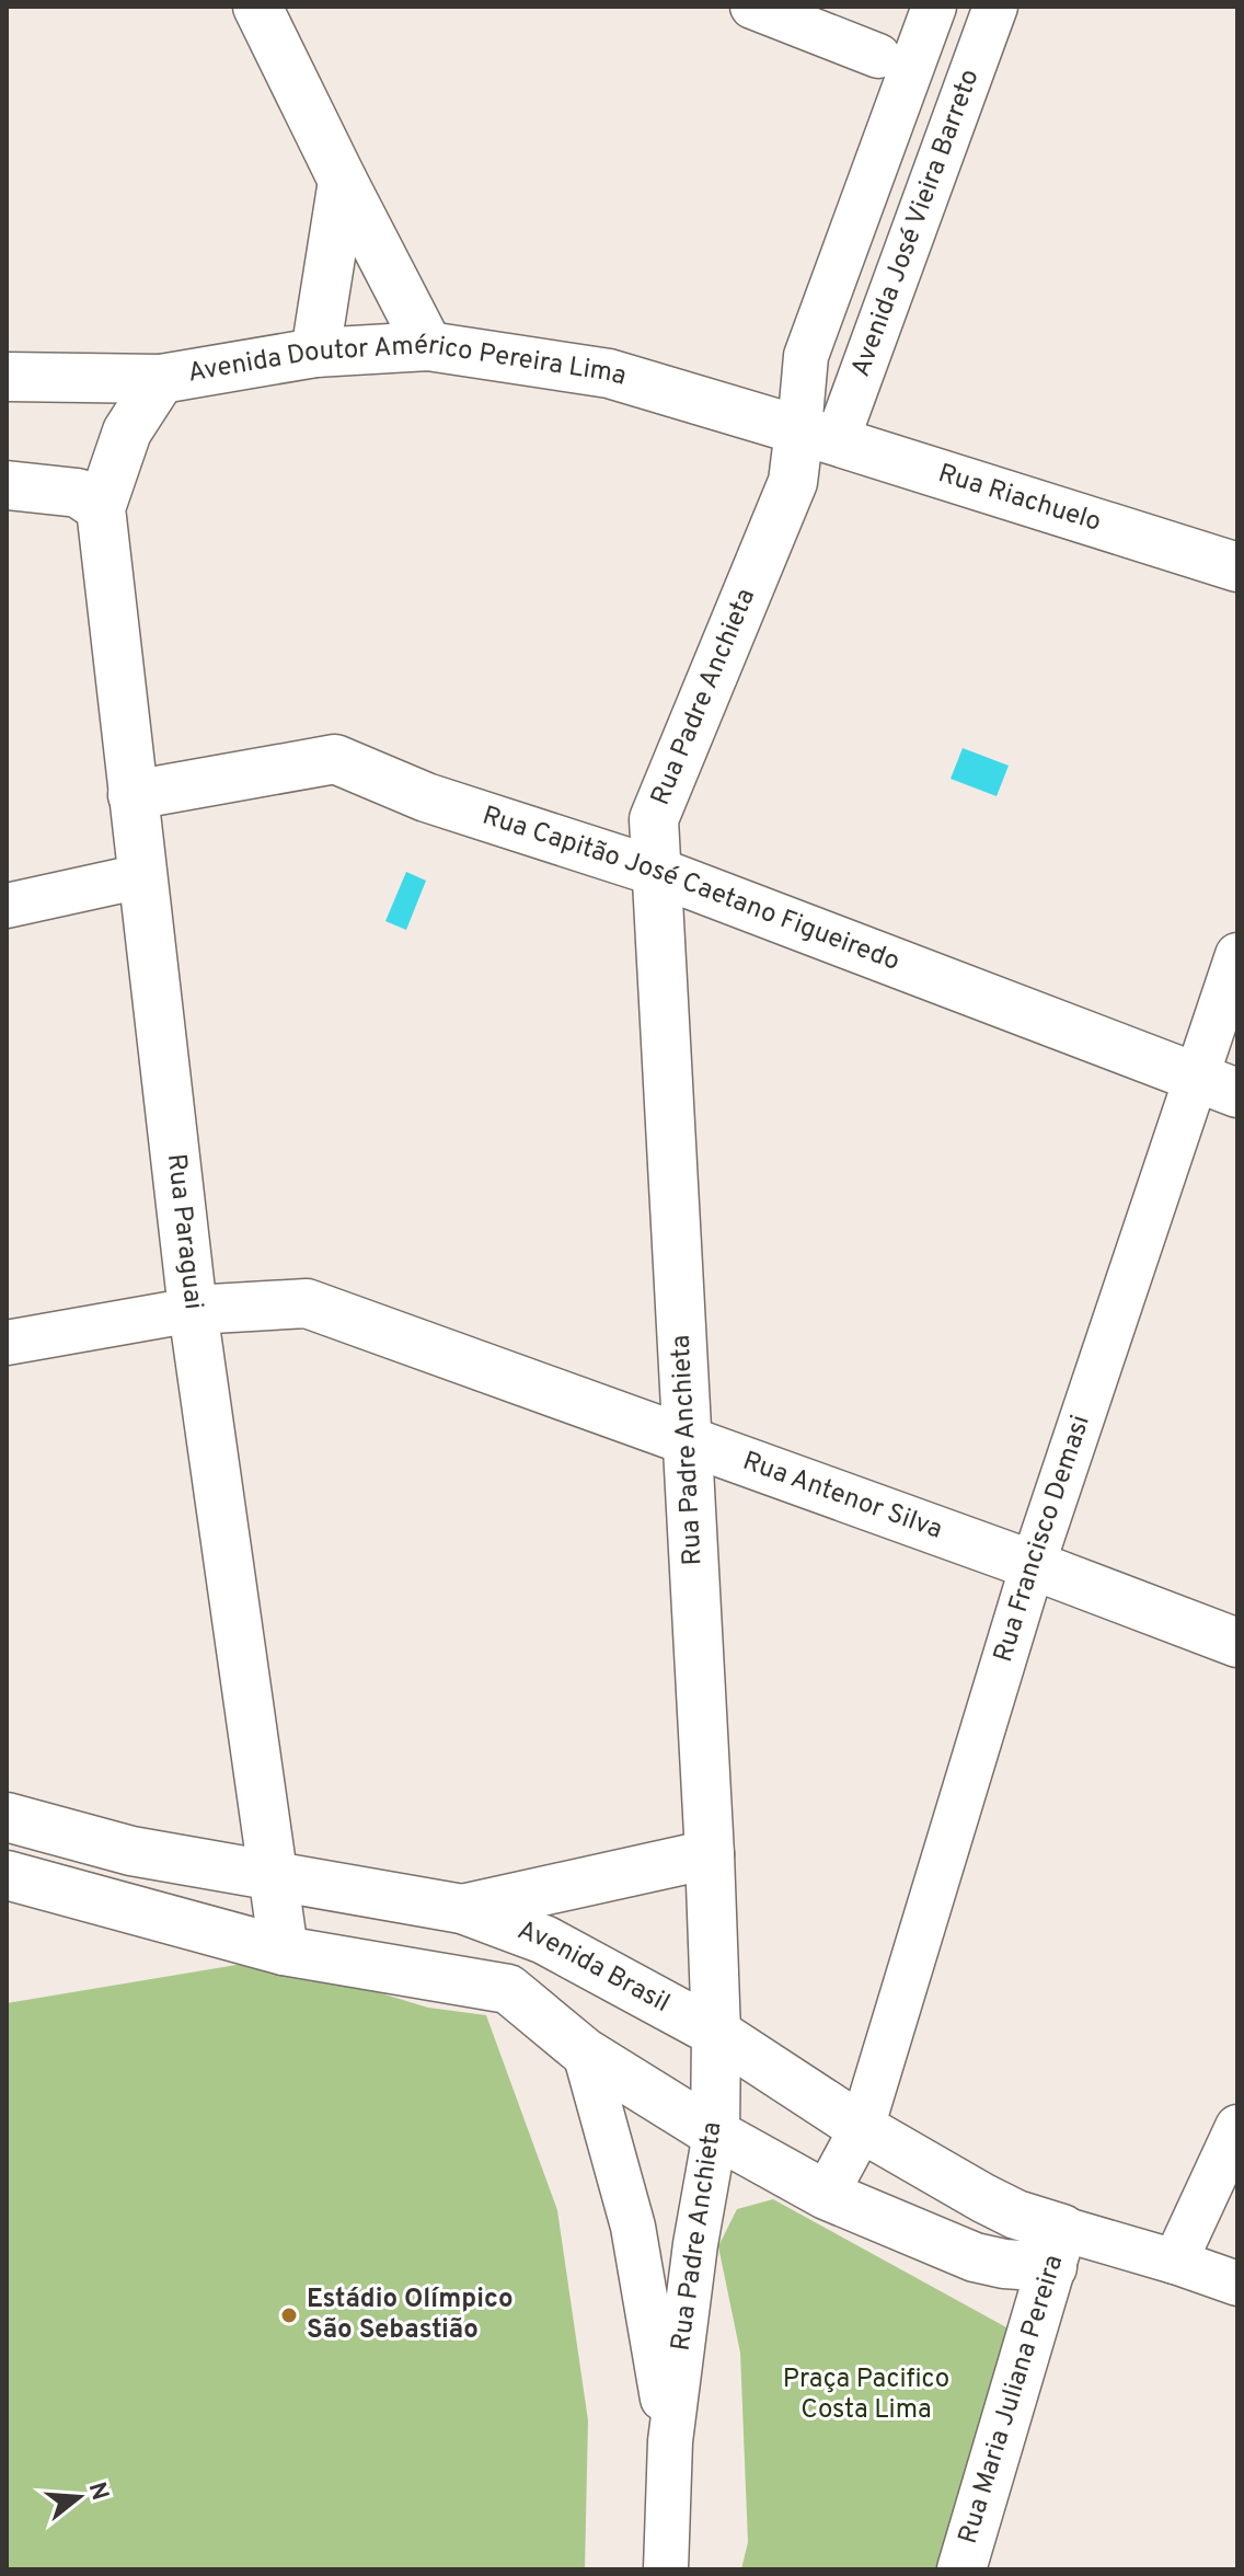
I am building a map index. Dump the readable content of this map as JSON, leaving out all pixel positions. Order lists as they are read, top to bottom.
{
  "streets": {
    "main road": [
      "Avenida Doutor Américo Pereira Lima",
      "Rua Riachuelo",
      "Rua Padre Anchieta",
      "Rua Capitão José Caetano Figueiredo",
      "Rua Paraguai",
      "Rua Antenor Silva",
      "Avenida Brasil",
      "Rua Maria Juliana Pereira"
    ],
    "street": ["Avenida José Vieira Barreto", "Rua Francisco Demasi"]
  },
  "crossings": [
    ["Avenida José Vieira Barreto", "Avenida Doutor Américo Pereira Lima"],
    ["Avenida José Vieira Barreto", "Rua Riachuelo"],
    ["Avenida José Vieira Barreto", "Rua Padre Anchieta"],
    ["Avenida Doutor Américo Pereira Lima", "Rua Riachuelo"],
    ["Avenida Doutor Américo Pereira Lima", "Rua Padre Anchieta"],
    ["Avenida Doutor Américo Pereira Lima", "Rua Paraguai"],
    ["Rua Riachuelo", "Rua Padre Anchieta"],
    ["Rua Padre Anchieta", "Rua Capitão José Caetano Figueiredo"],
    ["Rua Padre Anchieta", "Rua Antenor Silva"],
    ["Rua Padre Anchieta", "Avenida Brasil"],
    ["Rua Capitão José Caetano Figueiredo", "Rua Paraguai"],
    ["Rua Capitão José Caetano Figueiredo", "Rua Francisco Demasi"],
    ["Rua Paraguai", "Rua Antenor Silva"],
    ["Rua Paraguai", "Avenida Brasil"],
    ["Rua Antenor Silva", "Rua Francisco Demasi"],
    ["Rua Francisco Demasi", "Avenida Brasil"],
    ["Avenida Brasil", "Rua Maria Juliana Pereira"]
  ],
  "parks": ["Praça Pacifico Costa Lima"],
  "places": ["Estádio Olímpico São Sebastião"],
  "north": "right"
}
